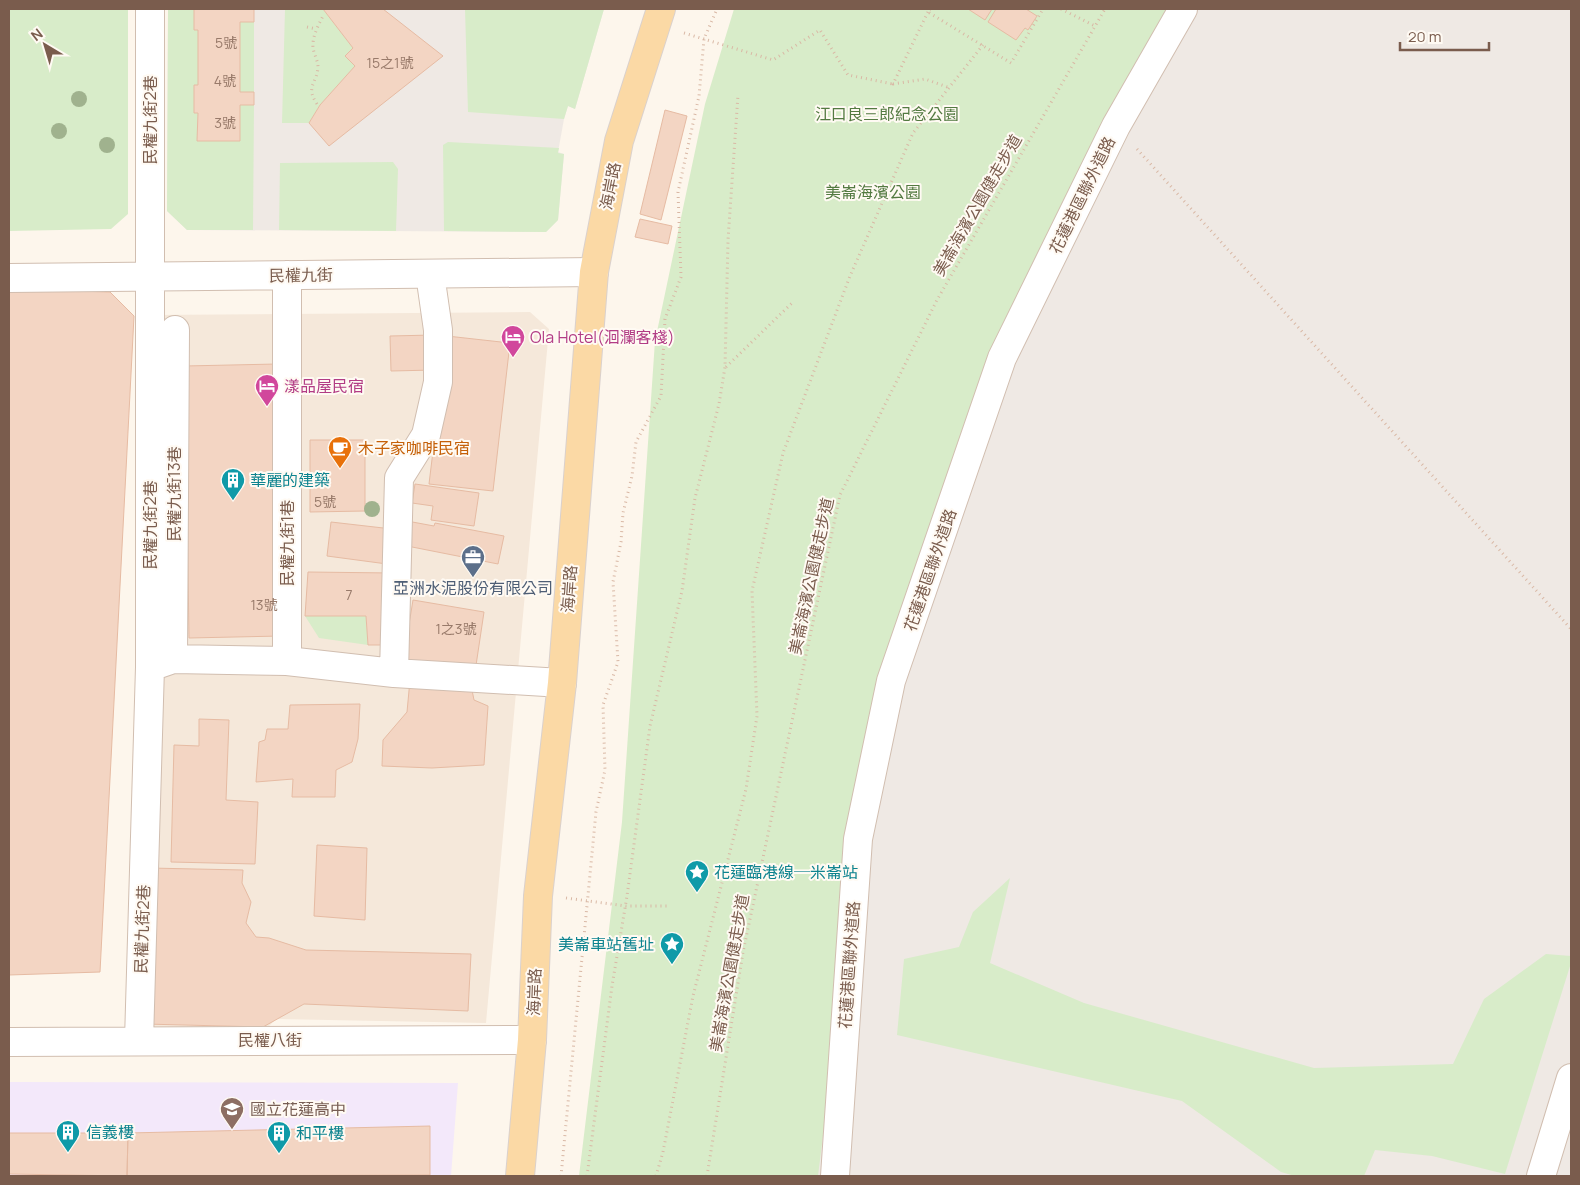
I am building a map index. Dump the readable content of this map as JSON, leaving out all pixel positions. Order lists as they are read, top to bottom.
{
  "streets": {
    "main road": ["海岸路"],
    "street": [
      "民權九街2巷",
      "花蓮港區聯外道路",
      "民權九街",
      "民權九街13巷",
      "民權九街1巷",
      "民權八街"
    ],
    "path": ["美崙海濱公園健走步道"]
  },
  "crossings": [
    ["民權九街2巷", "民權九街"],
    ["民權九街2巷", "民權九街13巷"],
    ["民權九街2巷", "民權八街"],
    ["海岸路", "民權九街"],
    ["海岸路", "民權八街"],
    ["民權九街", "民權九街1巷"]
  ],
  "parks": ["江口良三郎紀念公園", "美崙海濱公園"],
  "places": {
    "hotel": ["Ola Hotel(洄瀾客棧)", "漾品屋民宿"],
    "cafe": ["木子家咖啡民宿"],
    "building": ["華麗的建築", "信義樓", "和平樓"],
    "office": ["亞洲水泥股份有限公司"],
    "place": ["花蓮臨港線─米崙站", "美崙車站舊址"],
    "school or university": ["國立花蓮高中"]
  },
  "house_numbers": [
    "5號",
    "15之1號",
    "4號",
    "3號",
    "5號",
    "7",
    "13號",
    "1之3號"
  ],
  "scale_bar": "20 m",
  "north": "top left"
}
